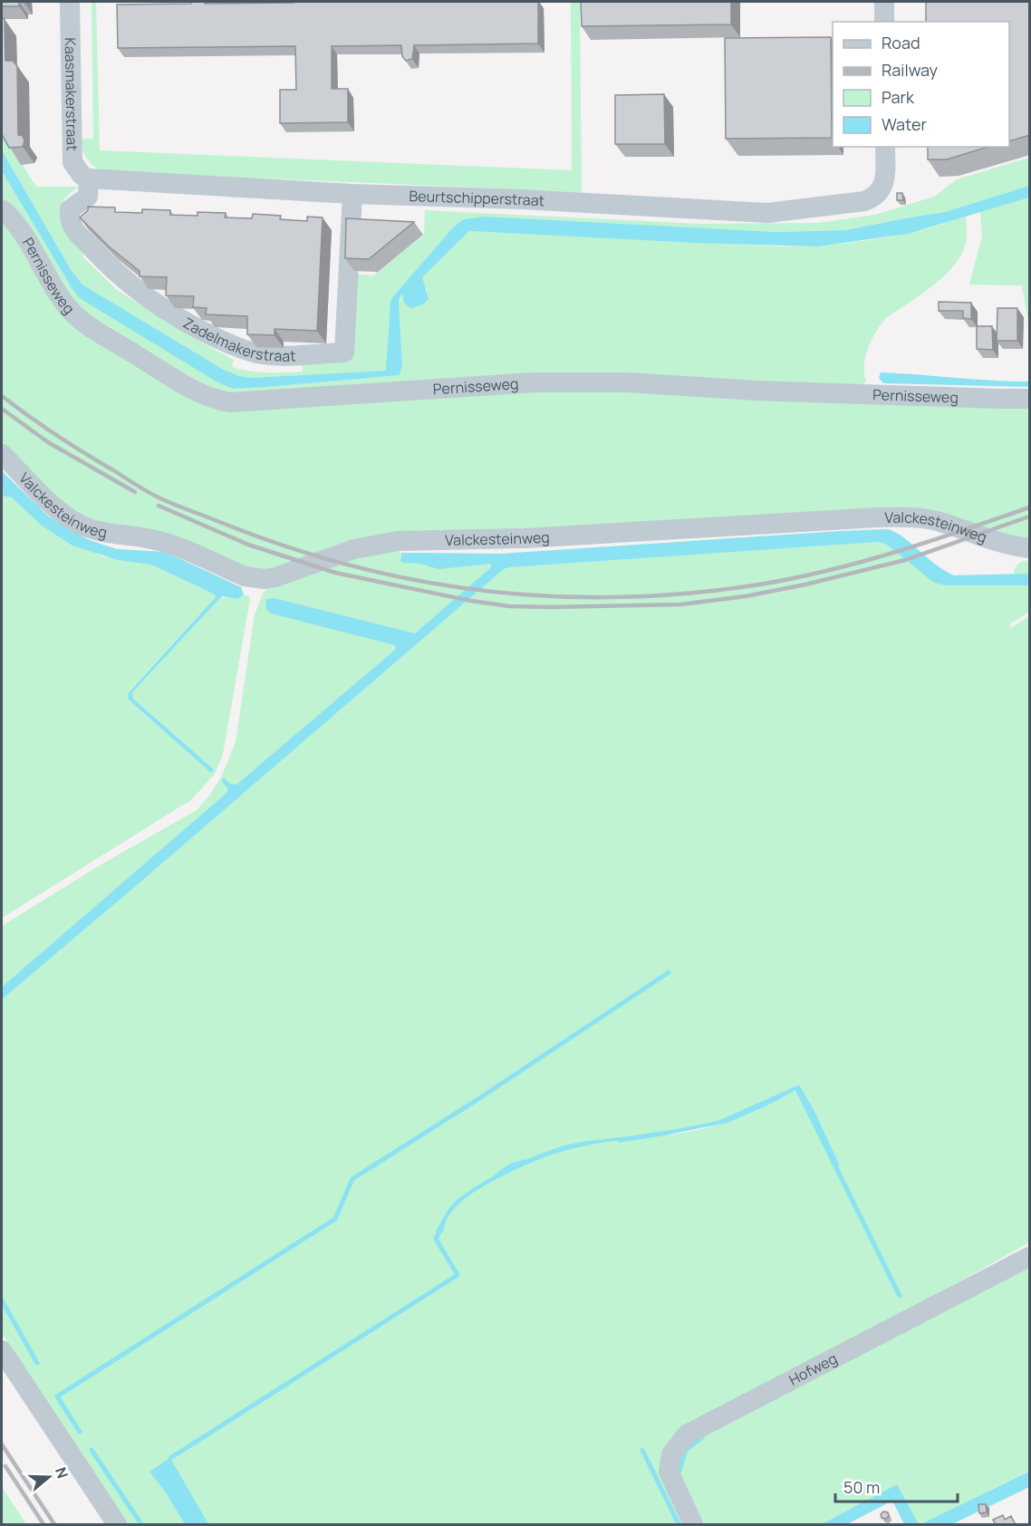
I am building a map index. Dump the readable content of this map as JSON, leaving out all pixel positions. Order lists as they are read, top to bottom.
{
  "streets": {
    "street": [
      "Kaasmakerstraat",
      "Beurtschipperstraat",
      "Pernisseweg",
      "Zadelmakerstraat",
      "Valckesteinweg",
      "Hofweg"
    ]
  },
  "crossings": [
    ["Kaasmakerstraat", "Beurtschipperstraat"],
    ["Kaasmakerstraat", "Zadelmakerstraat"],
    ["Beurtschipperstraat", "Zadelmakerstraat"]
  ],
  "legend": [
    "Road",
    "Railway",
    "Park",
    "Water"
  ],
  "scale_bar": "50 m",
  "north": "right"
}
